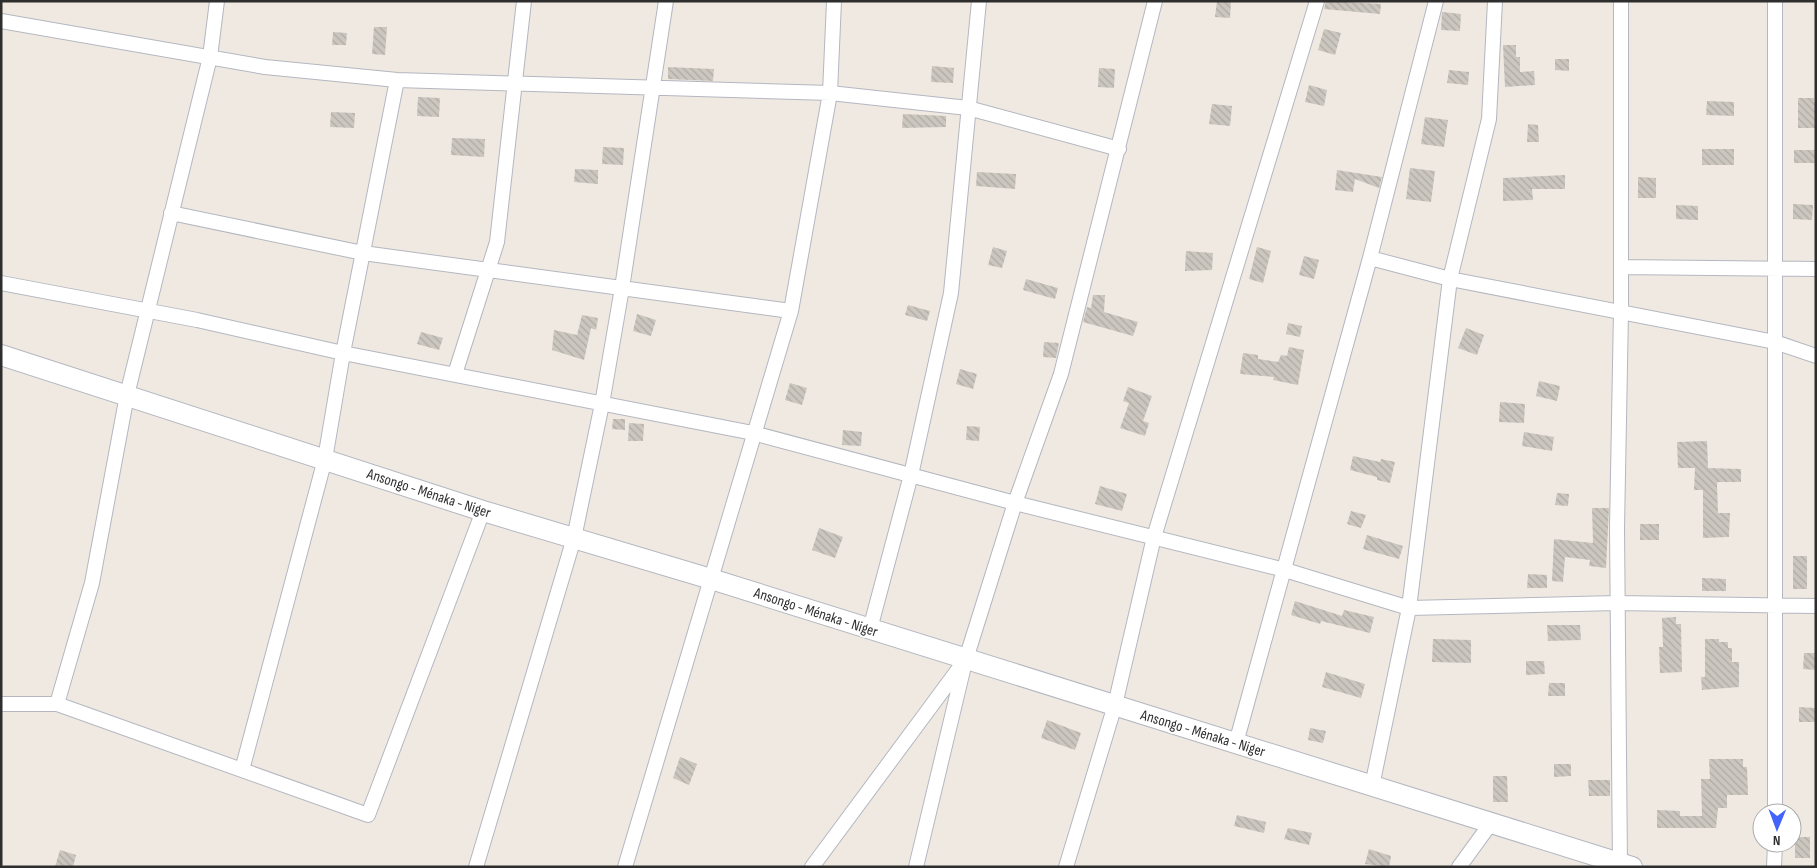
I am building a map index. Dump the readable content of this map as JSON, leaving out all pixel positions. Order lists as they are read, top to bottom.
{
  "streets": {
    "main road": ["Ansongo - Ménaka - Niger"]
  },
  "north": "bottom"
}
